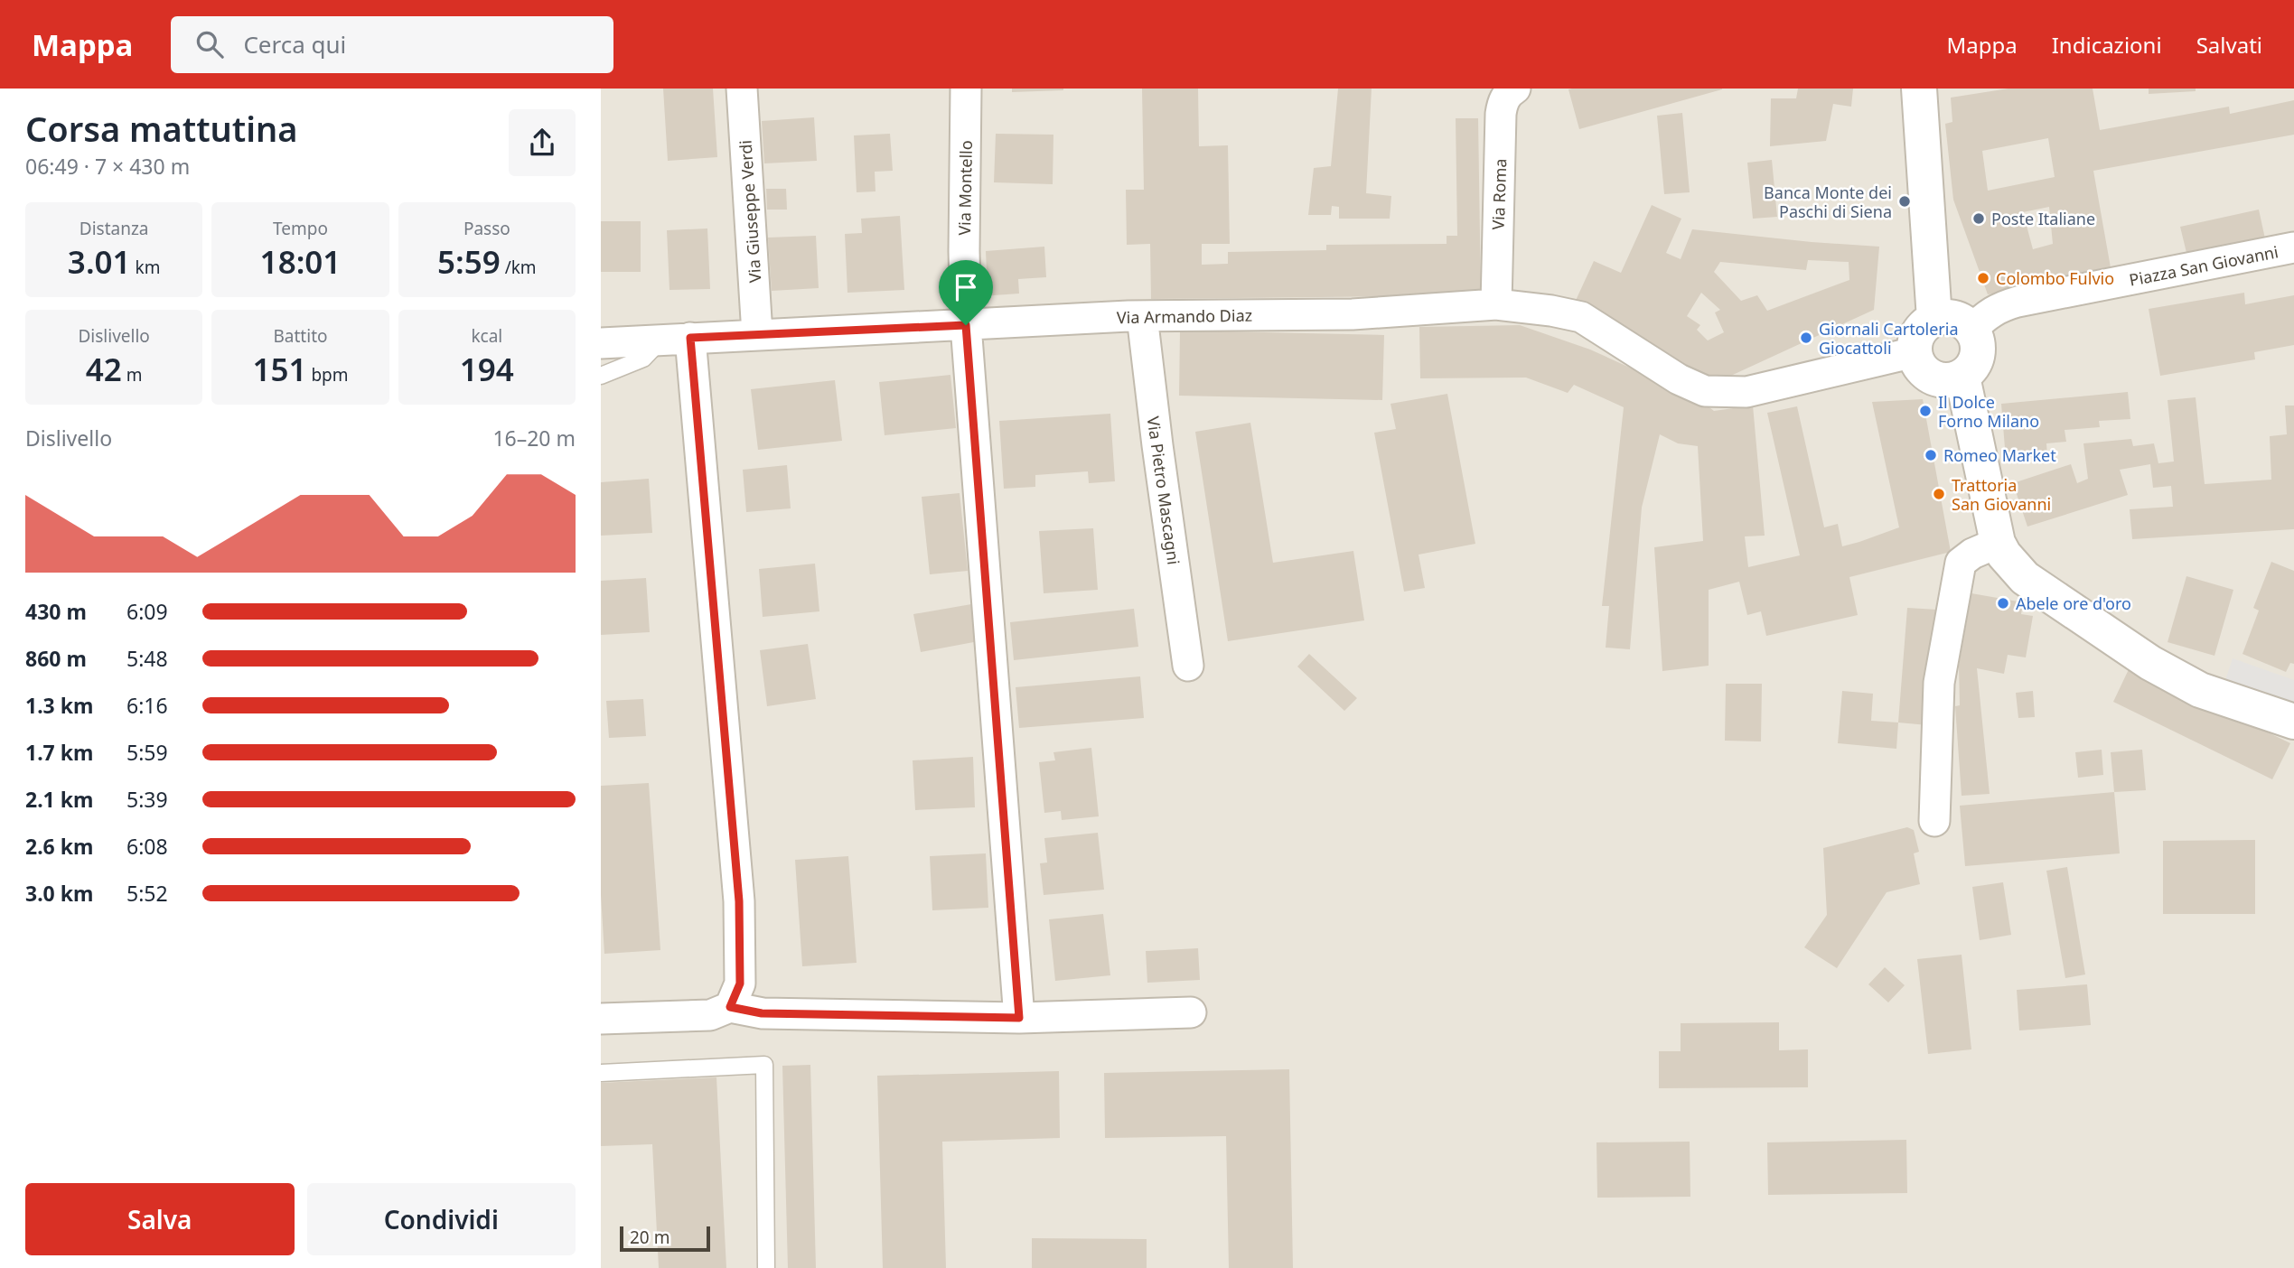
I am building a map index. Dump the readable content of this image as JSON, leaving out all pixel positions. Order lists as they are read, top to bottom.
{
  "streets": {
    "street": [
      "Via Montello",
      "Via Roma",
      "Via Giuseppe Verdi",
      "Piazza San Giovanni",
      "Via Armando Diaz",
      "Via Pietro Mascagni"
    ]
  },
  "crossings": [
    ["Via Montello", "Via Armando Diaz"],
    ["Via Roma", "Via Armando Diaz"],
    ["Via Giuseppe Verdi", "Via Armando Diaz"],
    ["Piazza San Giovanni", "Via Armando Diaz"],
    ["Via Armando Diaz", "Via Pietro Mascagni"]
  ],
  "places": [
    "Banca Monte dei Paschi di Siena",
    "Poste Italiane",
    "Colombo Fulvio",
    "Giornali Cartoleria Giocattoli",
    "Il Dolce Forno Milano",
    "Romeo Market",
    "Trattoria San Giovanni",
    "Abele ore d'oro"
  ],
  "scale_bar": "20 m",
  "page": {
    "header": "Mappa",
    "search": "Cerca qui",
    "nav": ["Mappa", "Indicazioni", "Salvati"],
    "heading": ["Corsa mattutina", "06:49 · 7 × 430 m"],
    "stats": [
      ["Distanza", "3.01 km"],
      ["Tempo", "18:01"],
      ["Passo", "5:59 /km"],
      ["Dislivello", "42 m"],
      ["Battito", "151 bpm"],
      ["kcal", "194"]
    ],
    "chart": ["Dislivello", "16–20 m"],
    "list": [
      {
        "name": "430 m",
        "note": "6:09"
      },
      {
        "name": "860 m",
        "note": "5:48"
      },
      {
        "name": "1.3 km",
        "note": "6:16"
      },
      {
        "name": "1.7 km",
        "note": "5:59"
      },
      {
        "name": "2.1 km",
        "note": "5:39"
      },
      {
        "name": "2.6 km",
        "note": "6:08"
      },
      {
        "name": "3.0 km",
        "note": "5:52"
      }
    ],
    "buttons": ["Salva", "Condividi"],
    "scale": "20 m"
  }
}
